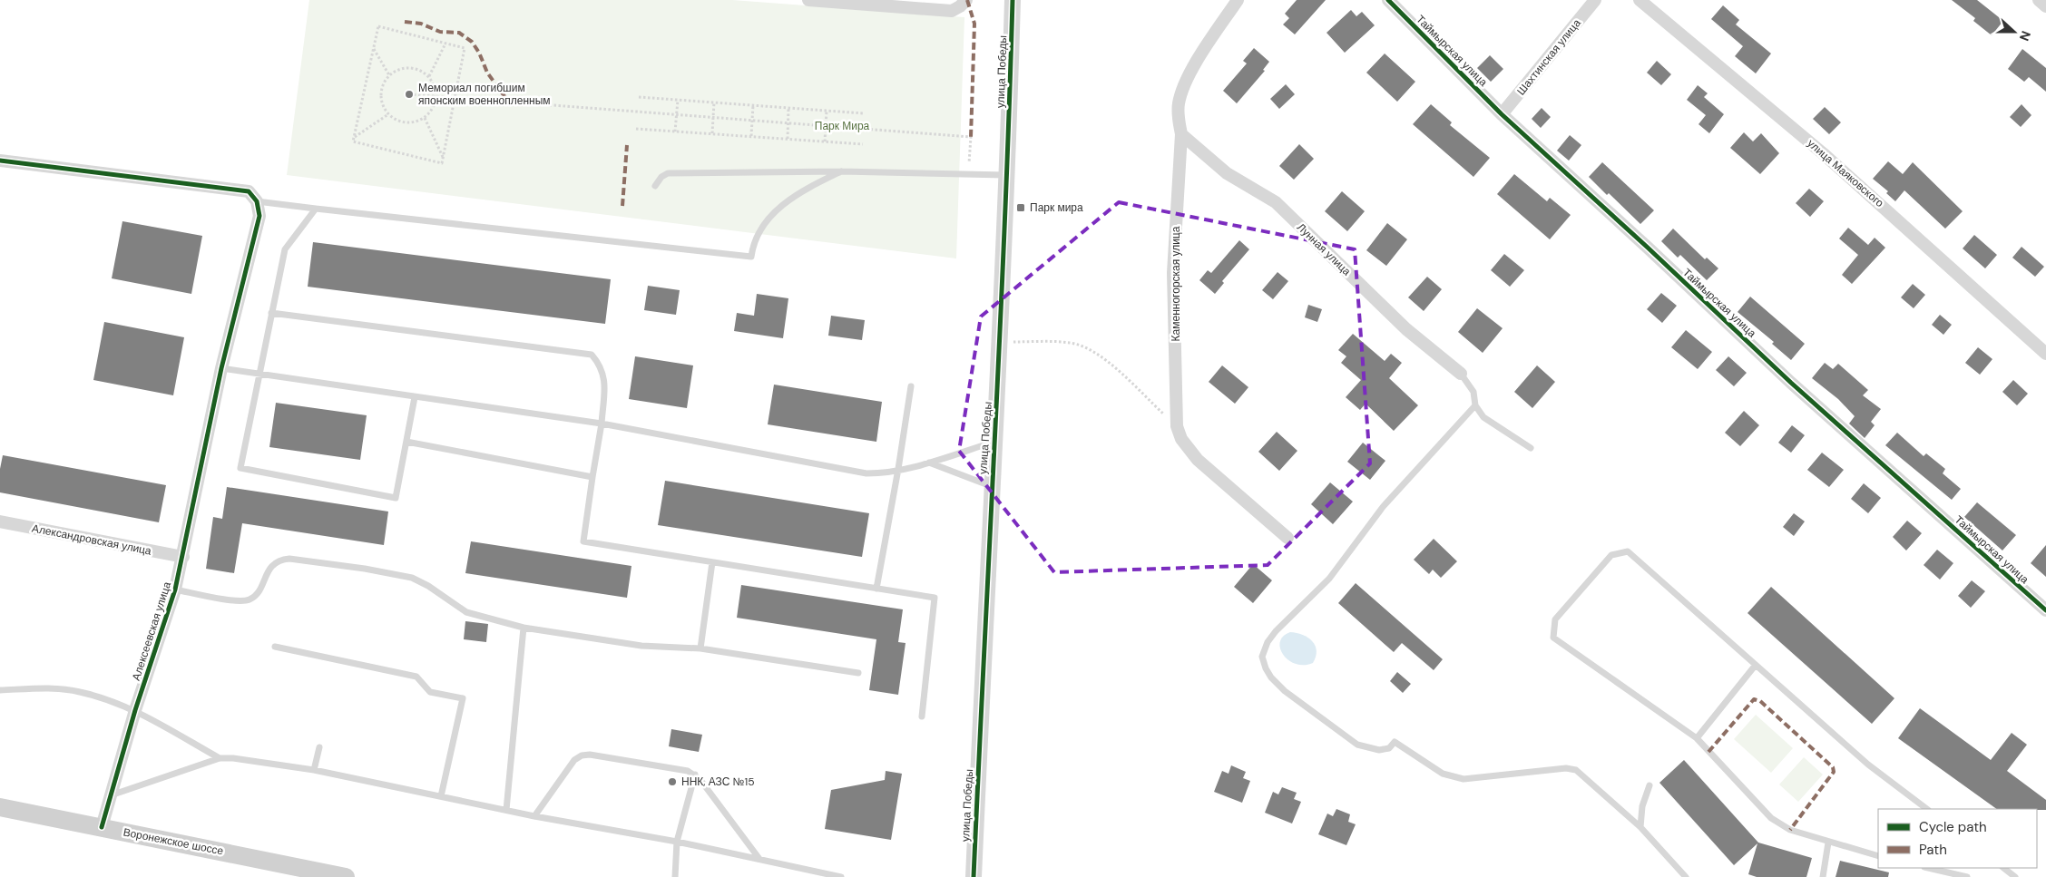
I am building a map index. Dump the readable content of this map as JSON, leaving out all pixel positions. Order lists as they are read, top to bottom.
{
  "streets": {
    "main road": ["Воронежское шоссе"],
    "street": [
      "Таймырская улица",
      "Шахтинская улица",
      "улица Победы",
      "улица Маяковского",
      "Лунная улица",
      "Каменногорская улица",
      "Александровская улица",
      "Алексеевская улица"
    ]
  },
  "crossings": [
    ["Таймырская улица", "Шахтинская улица"],
    ["Лунная улица", "Каменногорская улица"],
    ["Александровская улица", "Алексеевская улица"],
    ["Алексеевская улица", "Воронежское шоссе"]
  ],
  "parks": ["Парк Мира"],
  "places": {
    "other": ["Мемориал погибшим японским военнопленным", "ННК, АЗС №15"],
    "transit": ["Парк мира"]
  },
  "legend": ["Cycle path", "Path"],
  "north": "right"
}
